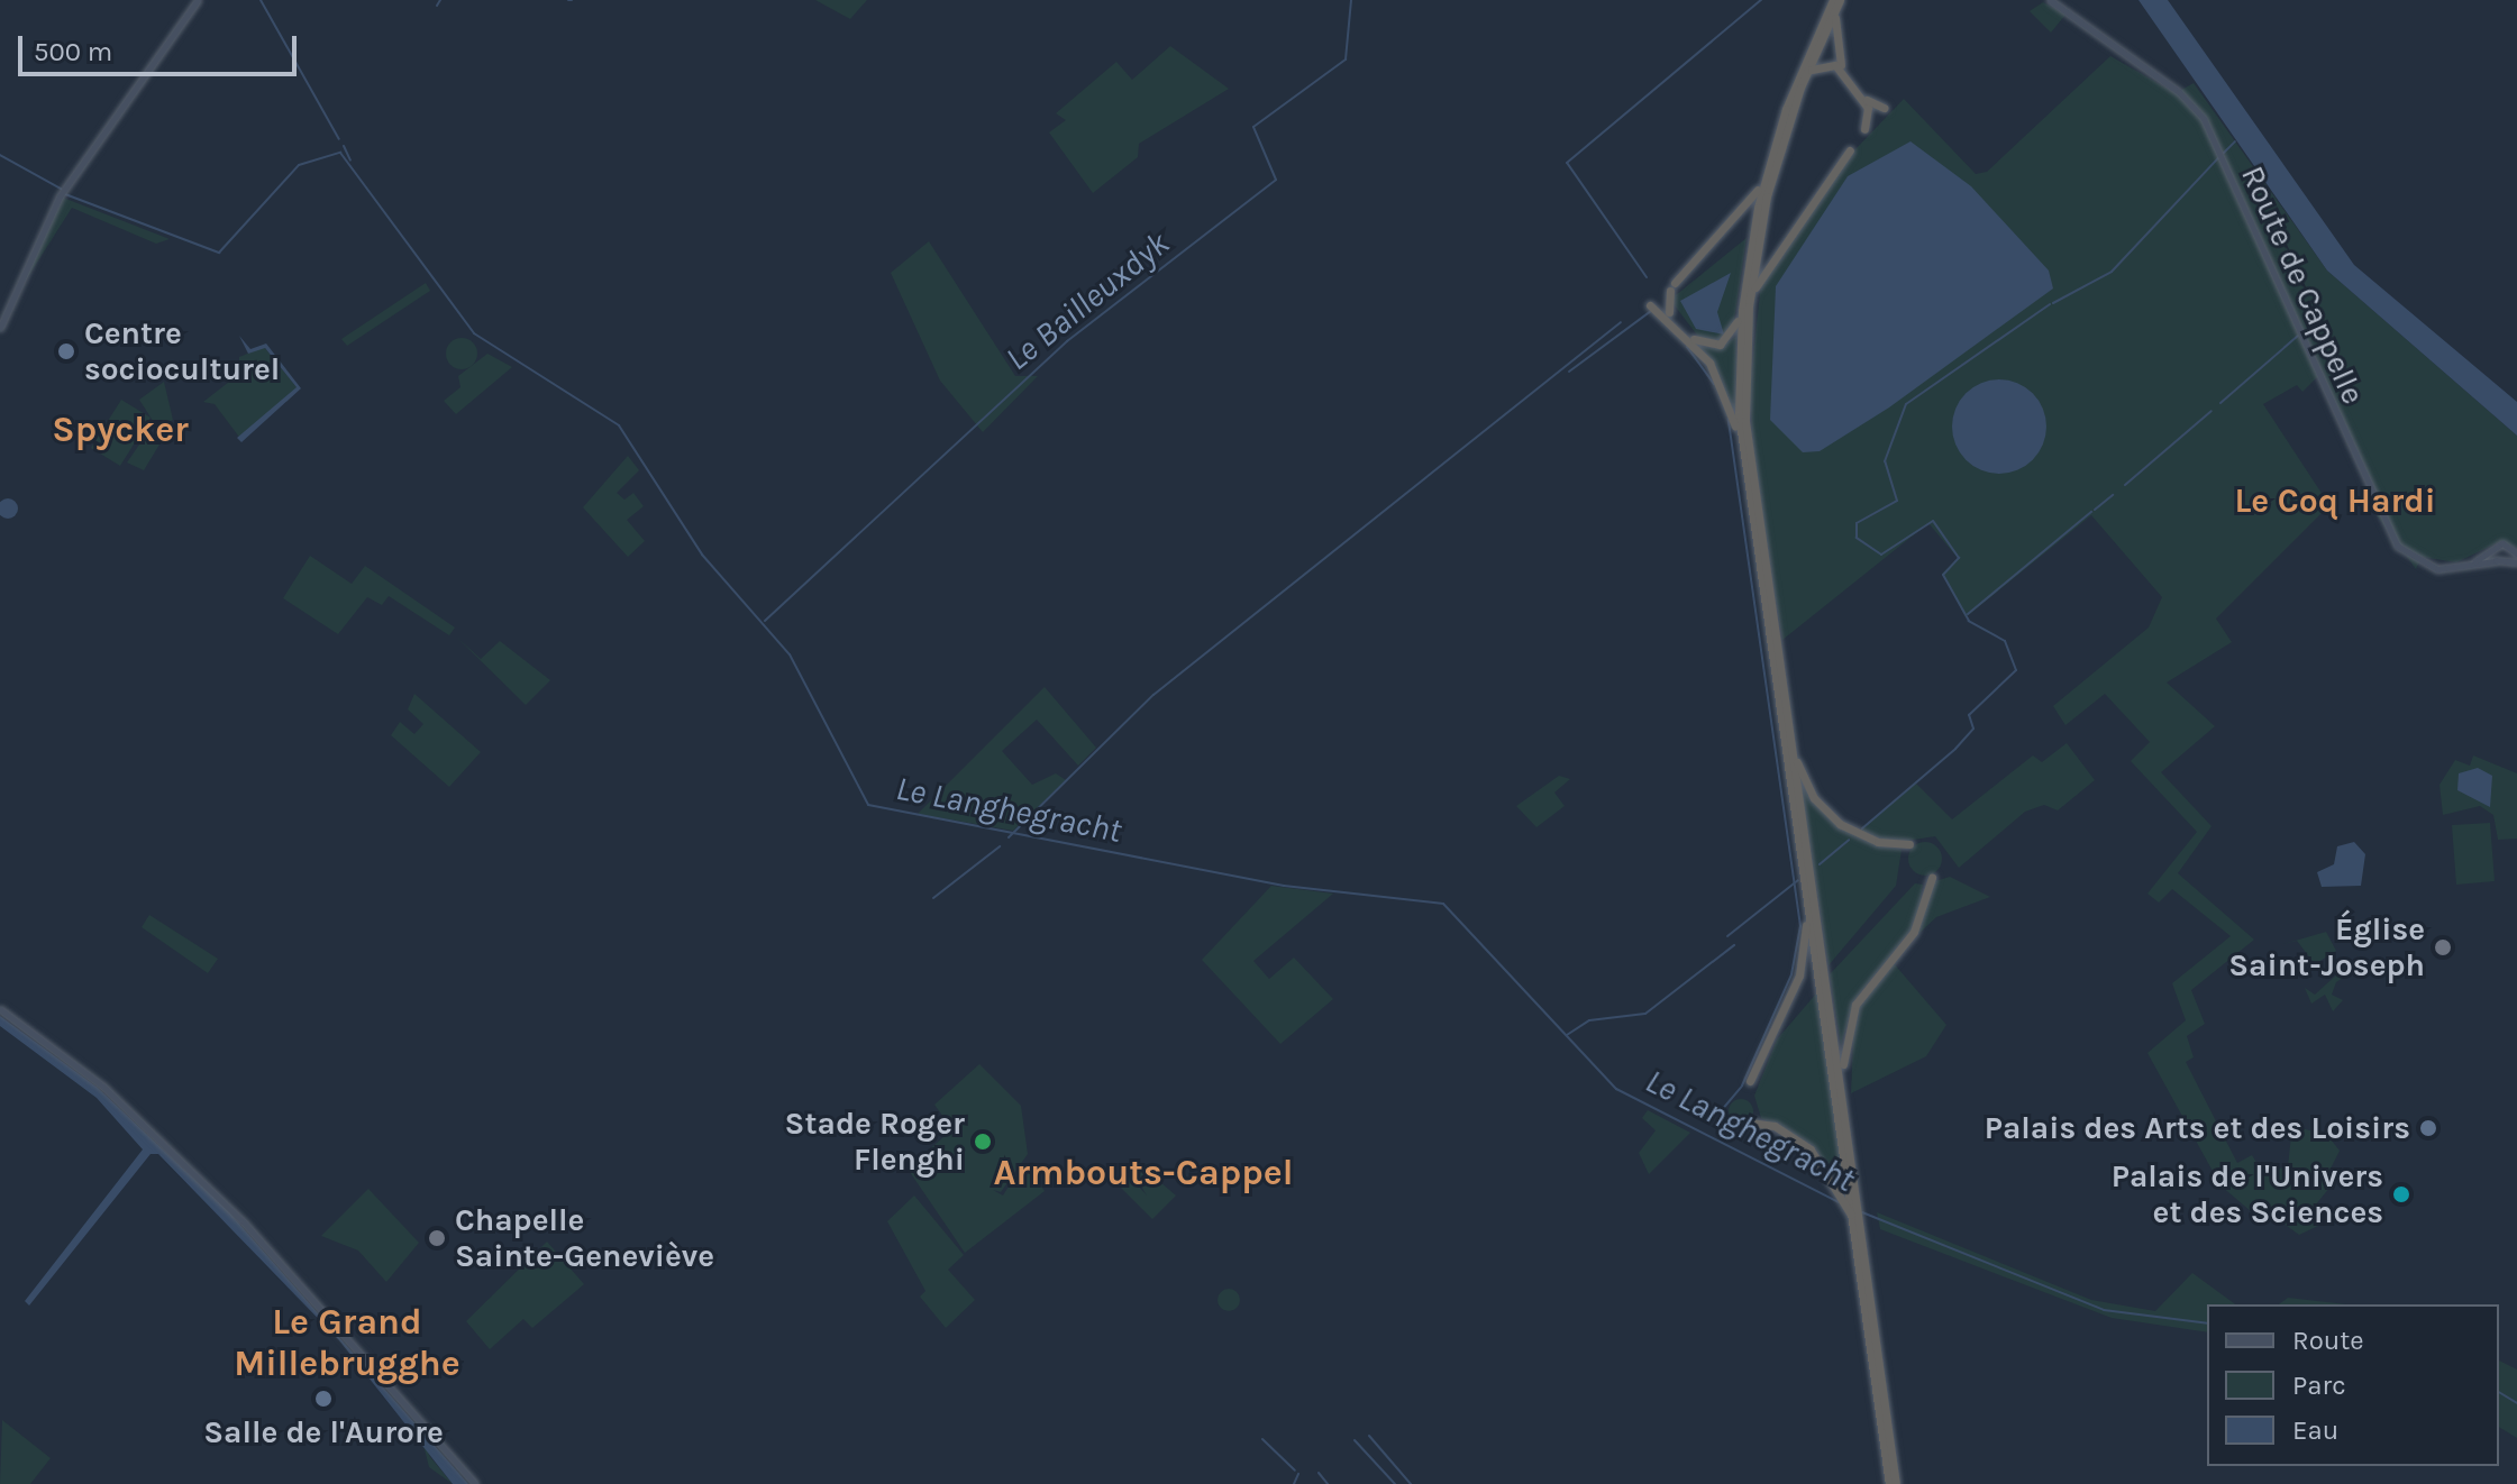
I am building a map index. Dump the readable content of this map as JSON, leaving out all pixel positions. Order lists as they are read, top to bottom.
{
  "streets": {
    "main road": ["Route de Cappelle"]
  },
  "districts": [
    "Spycker",
    "Le Coq Hardi",
    "Armbouts-Cappel",
    "Le Grand Millebrugghe"
  ],
  "water": ["Le Bailleuxdyk", "Le Langhegracht"],
  "places": [
    "Centre socioculturel",
    "Église Saint-Joseph",
    "Palais des Arts et des Loisirs",
    "Stade Roger Flenghi",
    "Palais de l'Univers et des Sciences",
    "Chapelle Sainte-Geneviève",
    "Salle de l'Aurore"
  ],
  "legend": ["Route", "Parc", "Eau"],
  "scale_bar": "500 m"
}
